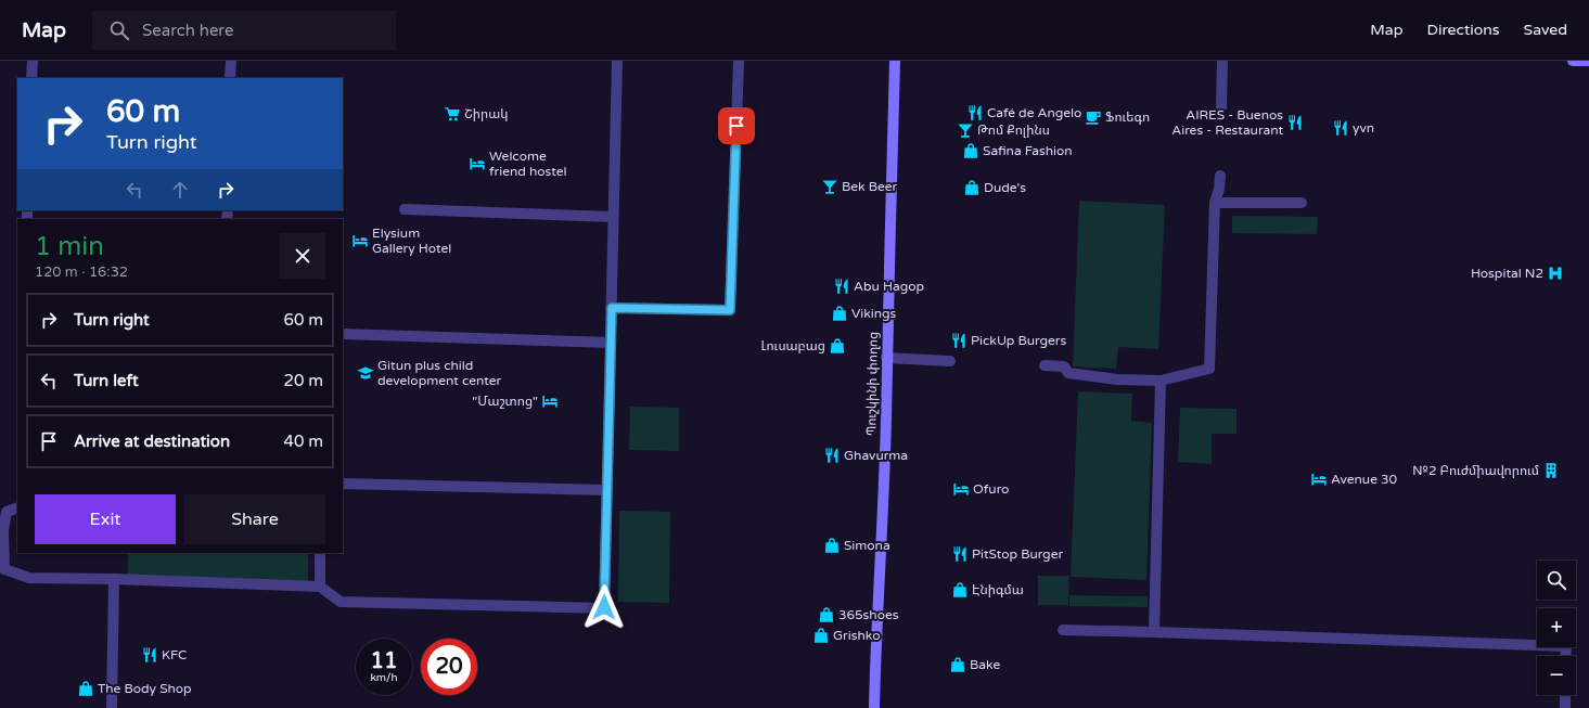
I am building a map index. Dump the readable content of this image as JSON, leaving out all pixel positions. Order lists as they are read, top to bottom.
{
  "streets": {
    "street": ["Պուշկինի փողոց"]
  },
  "places": {
    "restaurant": [
      "Café de Angelo",
      "AIRES - Buenos Aires - Restaurant",
      "yvn",
      "Abu Hagop",
      "PickUp Burgers",
      "Ghavurma",
      "PitStop Burger",
      "KFC"
    ],
    "supermarket": ["Շիրակ"],
    "cafe": ["Ֆուեգո"],
    "bar": ["Թոմ Քոլինս", "Bek Beer"],
    "shop": [
      "Safina Fashion",
      "Dude's",
      "Vikings",
      "Լուսաբաց",
      "Simona",
      "Էնիգմա",
      "365shoes",
      "Grishko",
      "Bake",
      "The Body Shop"
    ],
    "hotel": [
      "Welcome friend hostel",
      "Elysium Gallery Hotel",
      "\"Մաշտոց\"",
      "Avenue 30",
      "Ofuro"
    ],
    "hospital": ["Hospital N2"],
    "school or university": ["Gitun plus child development center"],
    "building": ["№2 Բուժմիավորում"]
  },
  "page": {
    "header": "Map",
    "search": "Search here",
    "nav": ["Map", "Directions", "Saved"],
    "turn": ["60 m", "Turn right"],
    "heading": ["1 min", "120 m · 16:32"],
    "list": [
      {
        "name": "Turn right",
        "value": "60 m"
      },
      {
        "name": "Turn left",
        "value": "20 m"
      },
      {
        "name": "Arrive at destination",
        "value": "40 m"
      }
    ],
    "buttons": ["Exit", "Share"],
    "map_buttons": ["+", "−"],
    "speed": "11 km/h",
    "limit": "20"
  }
}
